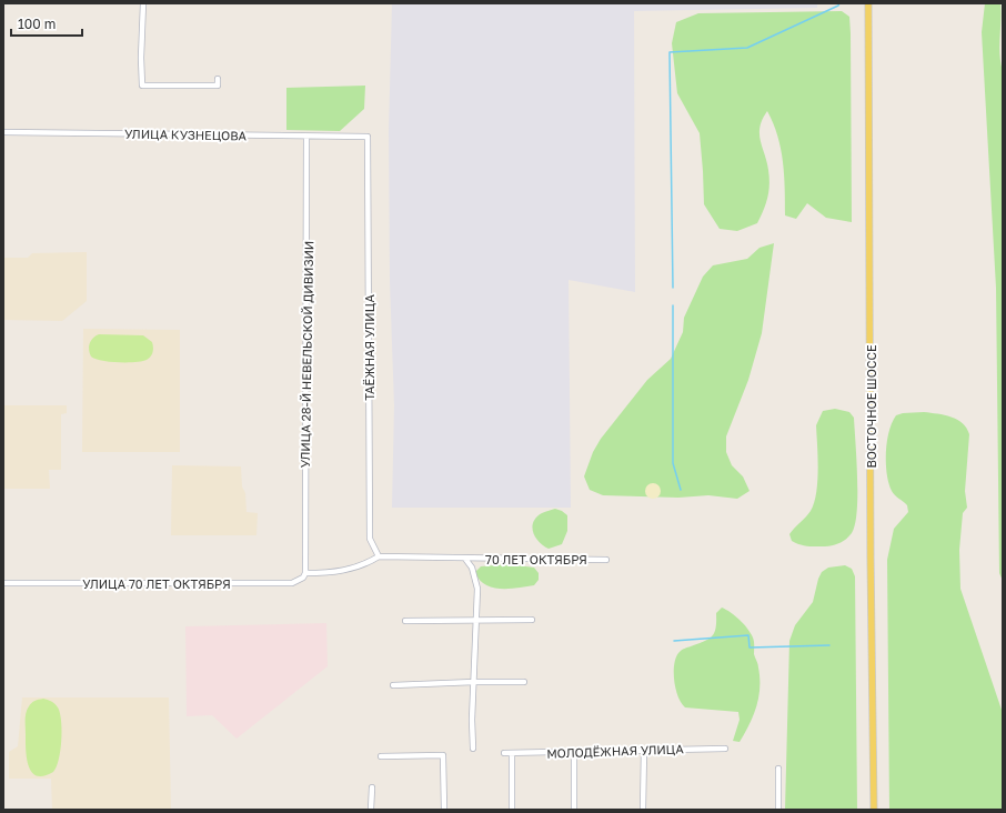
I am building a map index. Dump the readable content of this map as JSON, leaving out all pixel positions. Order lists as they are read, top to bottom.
{
  "streets": {
    "main road": ["ВОСТОЧНОЕ ШОССЕ"],
    "street": [
      "УЛИЦА КУЗНЕЦОВА",
      "ТАЁЖНАЯ УЛИЦА",
      "УЛИЦА 28-Й НЕВЕЛЬСКОЙ ДИВИЗИИ",
      "70 ЛЕТ ОКТЯБРЯ",
      "УЛИЦА 70 ЛЕТ ОКТЯБРЯ",
      "МОЛОДЁЖНАЯ УЛИЦА"
    ]
  },
  "crossings": [
    ["УЛИЦА КУЗНЕЦОВА", "ТАЁЖНАЯ УЛИЦА"],
    ["УЛИЦА КУЗНЕЦОВА", "УЛИЦА 28-Й НЕВЕЛЬСКОЙ ДИВИЗИИ"],
    ["ТАЁЖНАЯ УЛИЦА", "70 ЛЕТ ОКТЯБРЯ"],
    ["УЛИЦА 28-Й НЕВЕЛЬСКОЙ ДИВИЗИИ", "УЛИЦА 70 ЛЕТ ОКТЯБРЯ"]
  ],
  "scale_bar": "100 m"
}
